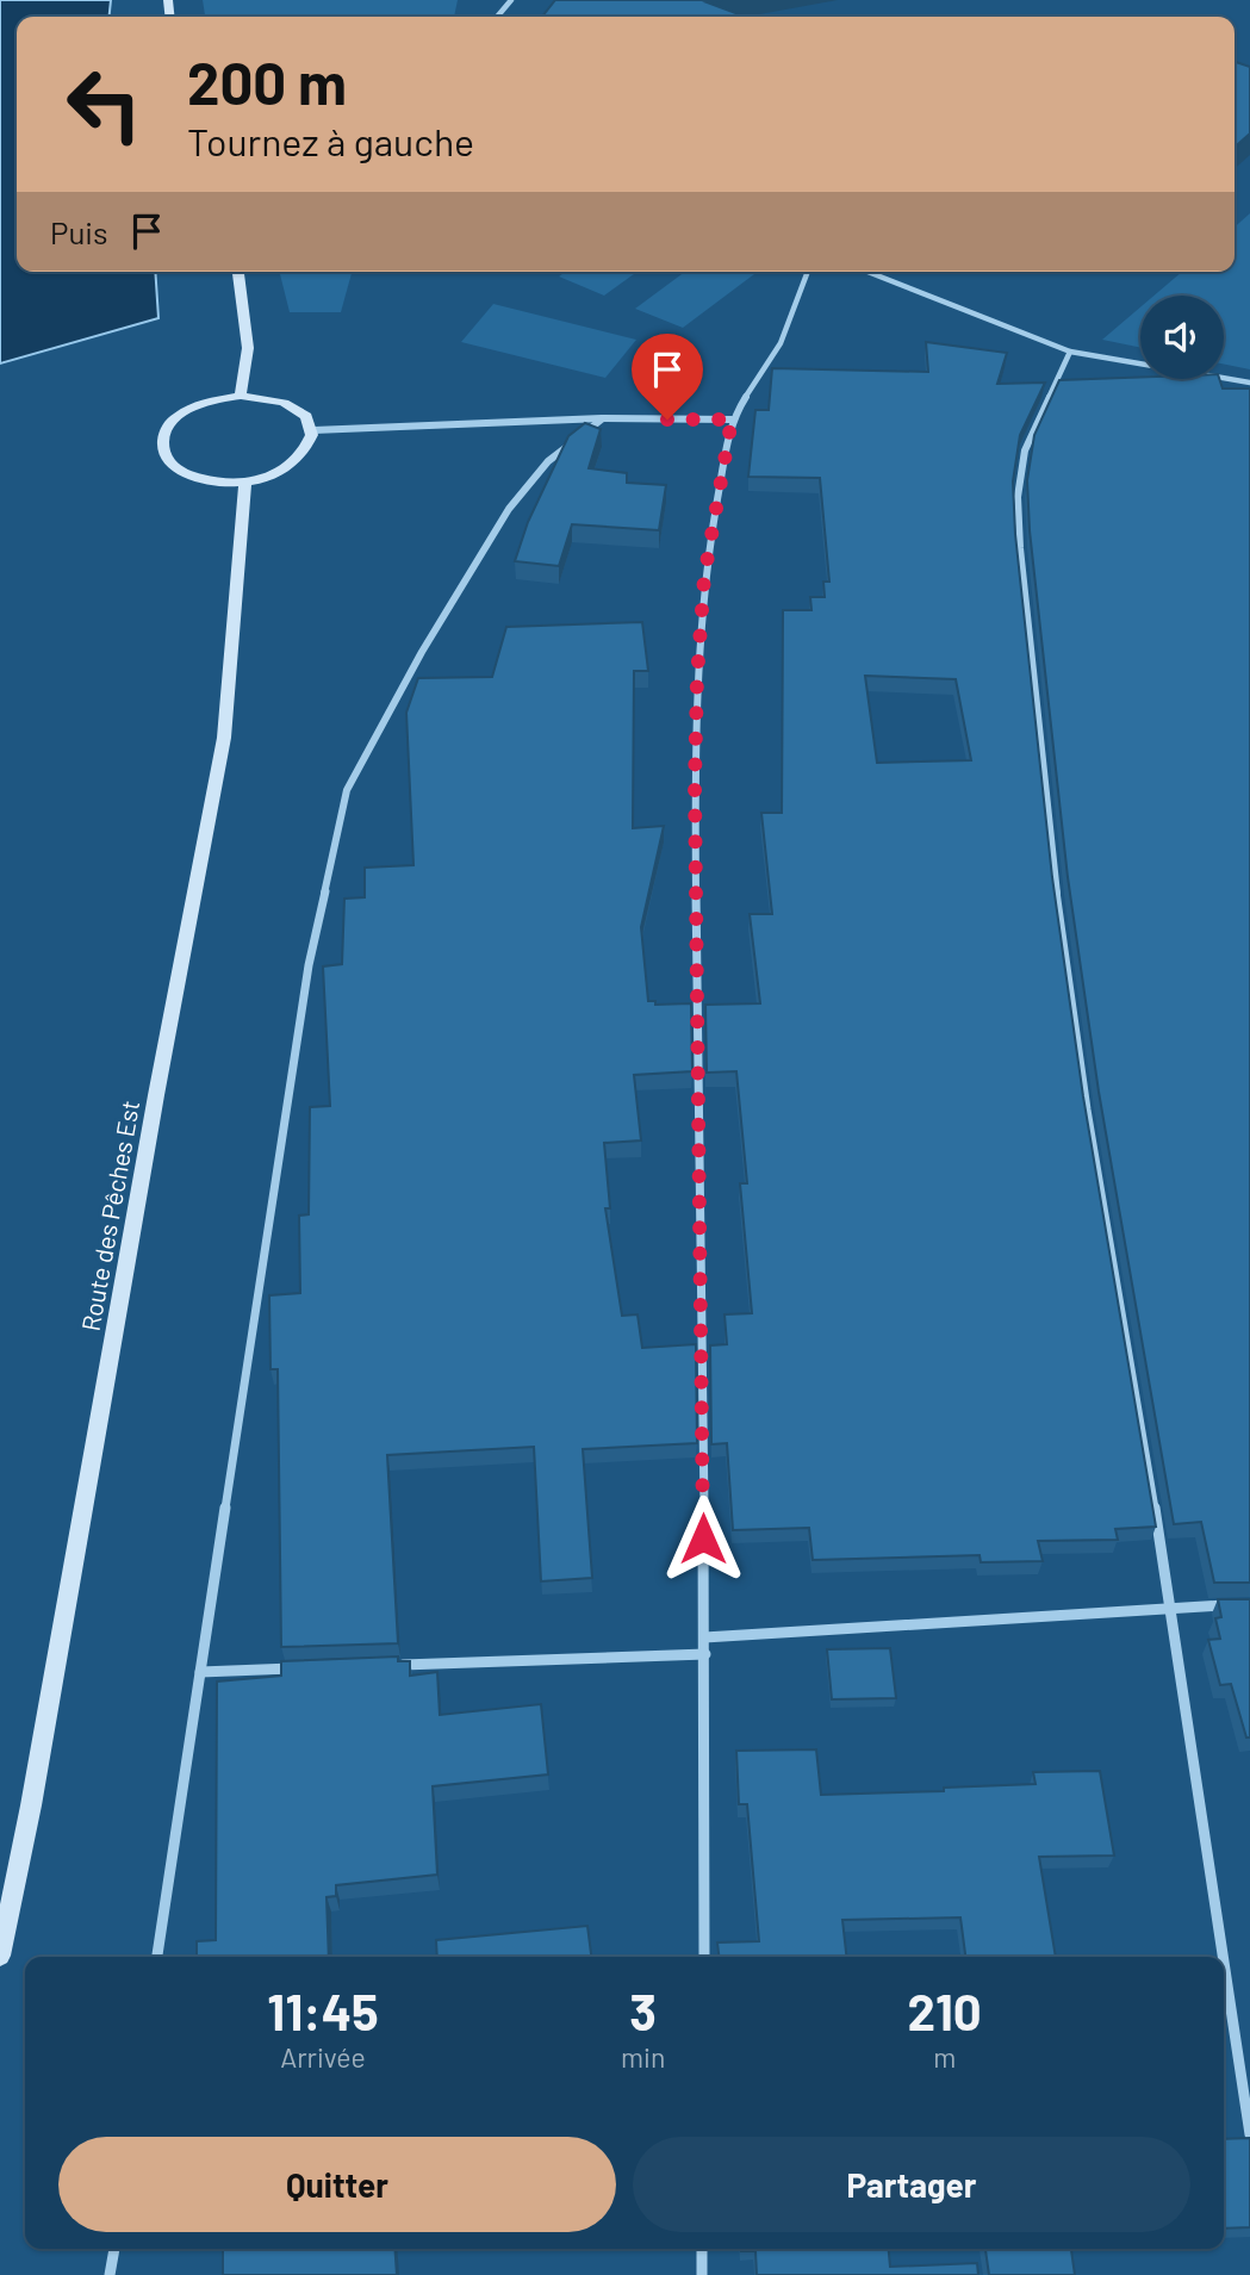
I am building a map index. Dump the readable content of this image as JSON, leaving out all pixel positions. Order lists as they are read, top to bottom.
{
  "streets": {
    "street": ["Route des Pêches Est"]
  },
  "page": {
    "turn": ["200 m", "Tournez à gauche"],
    "then": "Puis",
    "eta": [
      "11:45",
      "Arrivée",
      "3",
      "min",
      "210",
      "m"
    ],
    "buttons": ["Quitter", "Partager"]
  }
}
